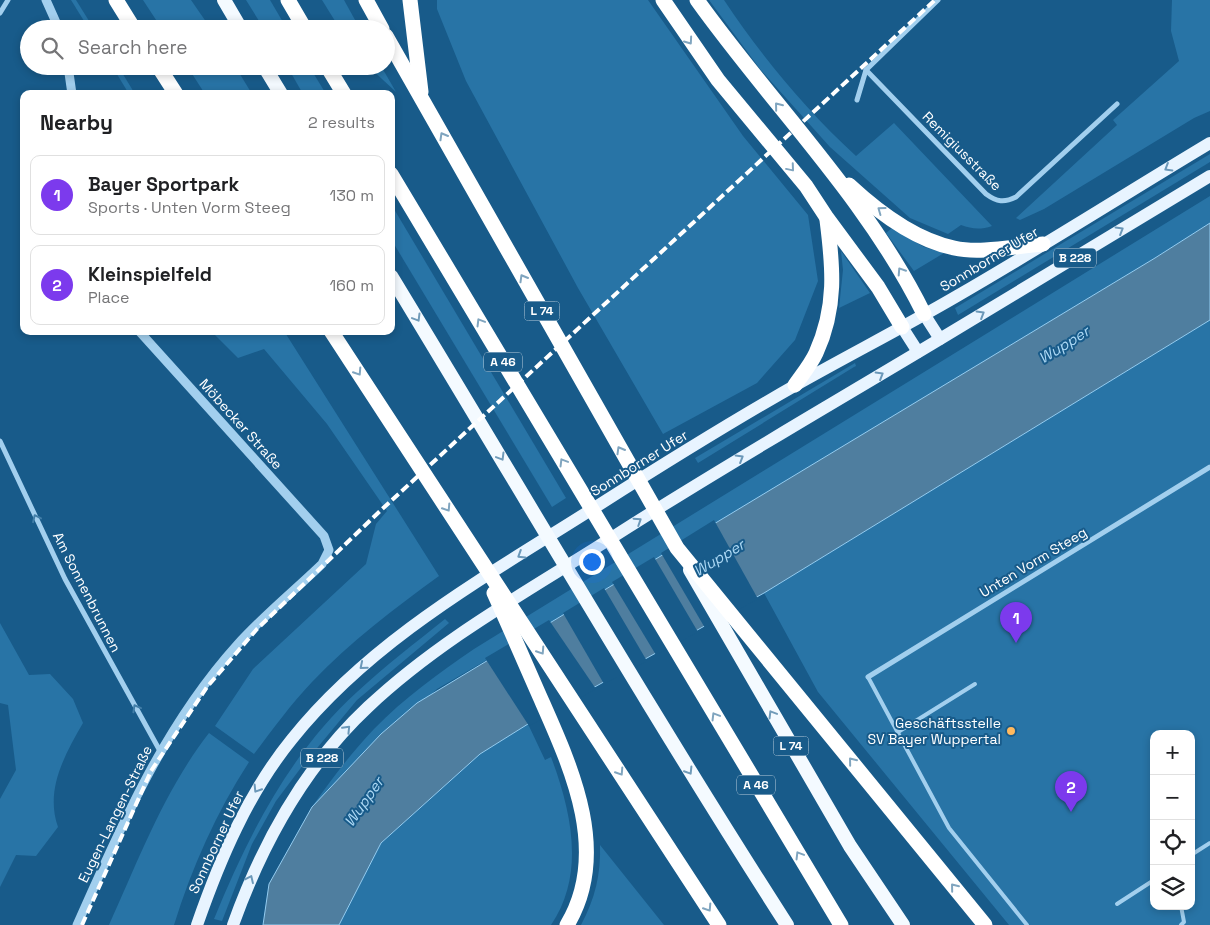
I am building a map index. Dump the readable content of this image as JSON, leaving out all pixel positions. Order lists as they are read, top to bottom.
{
  "streets": {
    "highway": ["L 74", "A 46"],
    "main road": ["B 228", "Sonnborner Ufer"],
    "street": [
      "Remigiusstraße",
      "Möbecker Straße",
      "Unten Vorm Steeg",
      "Am Sonnenbrunnen",
      "Eugen-Langen-Straße"
    ]
  },
  "crossings": [
    ["Möbecker Straße", "Eugen-Langen-Straße"],
    ["Am Sonnenbrunnen", "Eugen-Langen-Straße"]
  ],
  "one_way": ["Am Sonnenbrunnen"],
  "water": ["Wupper"],
  "places": ["Geschäftsstelle SV Bayer Wuppertal"],
  "page": {
    "search": "Search here",
    "heading": ["Nearby", "2 results"],
    "list": [
      {
        "mark": "1",
        "name": "Bayer Sportpark",
        "note": "Sports · Unten Vorm Steeg",
        "value": "130 m"
      },
      {
        "mark": "2",
        "name": "Kleinspielfeld",
        "note": "Place",
        "value": "160 m"
      }
    ],
    "pins": ["1", "2"],
    "map_buttons": ["+", "−"]
  }
}
